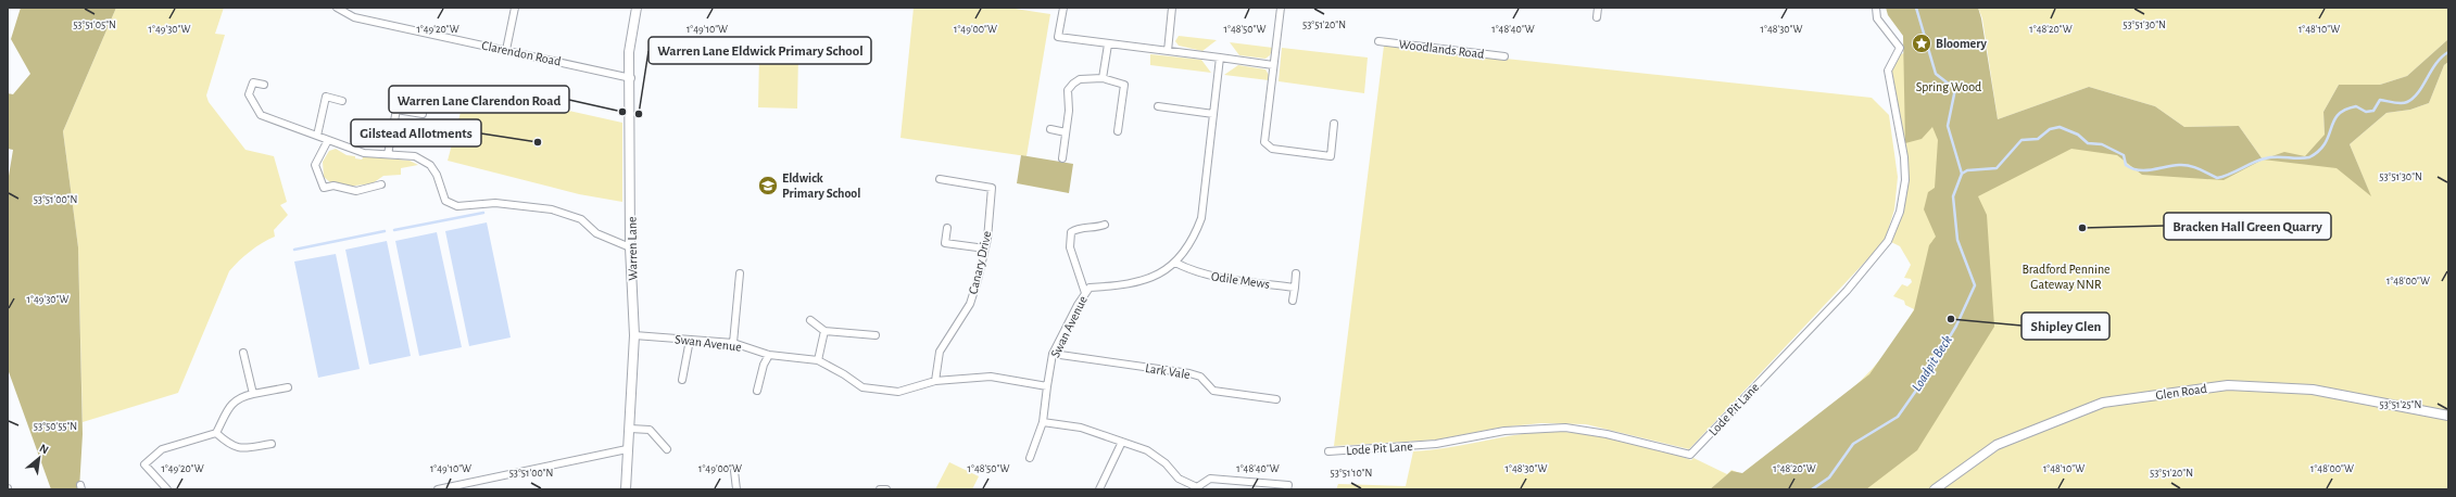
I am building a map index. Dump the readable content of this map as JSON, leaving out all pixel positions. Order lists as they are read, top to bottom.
{
  "streets": {
    "street": [
      "Woodlands Road",
      "Clarendon Road",
      "Warren Lane",
      "Canary Drive",
      "Odile Mews",
      "Swan Avenue",
      "Lark Vale",
      "Glen Road",
      "Lode Pit Lane"
    ]
  },
  "crossings": [
    ["Clarendon Road", "Warren Lane"],
    ["Warren Lane", "Swan Avenue"],
    ["Canary Drive", "Swan Avenue"],
    ["Odile Mews", "Swan Avenue"],
    ["Swan Avenue", "Lark Vale"]
  ],
  "water": ["Loadpit Beck"],
  "parks": ["Spring Wood", "Bradford Pennine Gateway NNR"],
  "places": {
    "place": ["Bloomery"],
    "other": [
      "Warren Lane Clarendon Road",
      "Warren Lane Eldwick Primary School",
      "Gilstead Allotments",
      "Bracken Hall Green Quarry",
      "Shipley Glen"
    ],
    "school or university": ["Eldwick Primary School"]
  },
  "north": "top right",
  "coordinates": [
    "53°51'05\"N",
    "53°51'20\"N",
    "53°51'30\"N",
    "1°49'30\"W",
    "1°49'20\"W",
    "1°49'10\"W",
    "1°49'00\"W",
    "1°48'50\"W",
    "1°48'40\"W",
    "1°48'30\"W",
    "1°48'20\"W",
    "1°48'10\"W",
    "53°51'00\"N",
    "1°48'00\"W",
    "53°51'25\"N",
    "53°50'55\"N",
    "53°51'10\"N"
  ]
}
